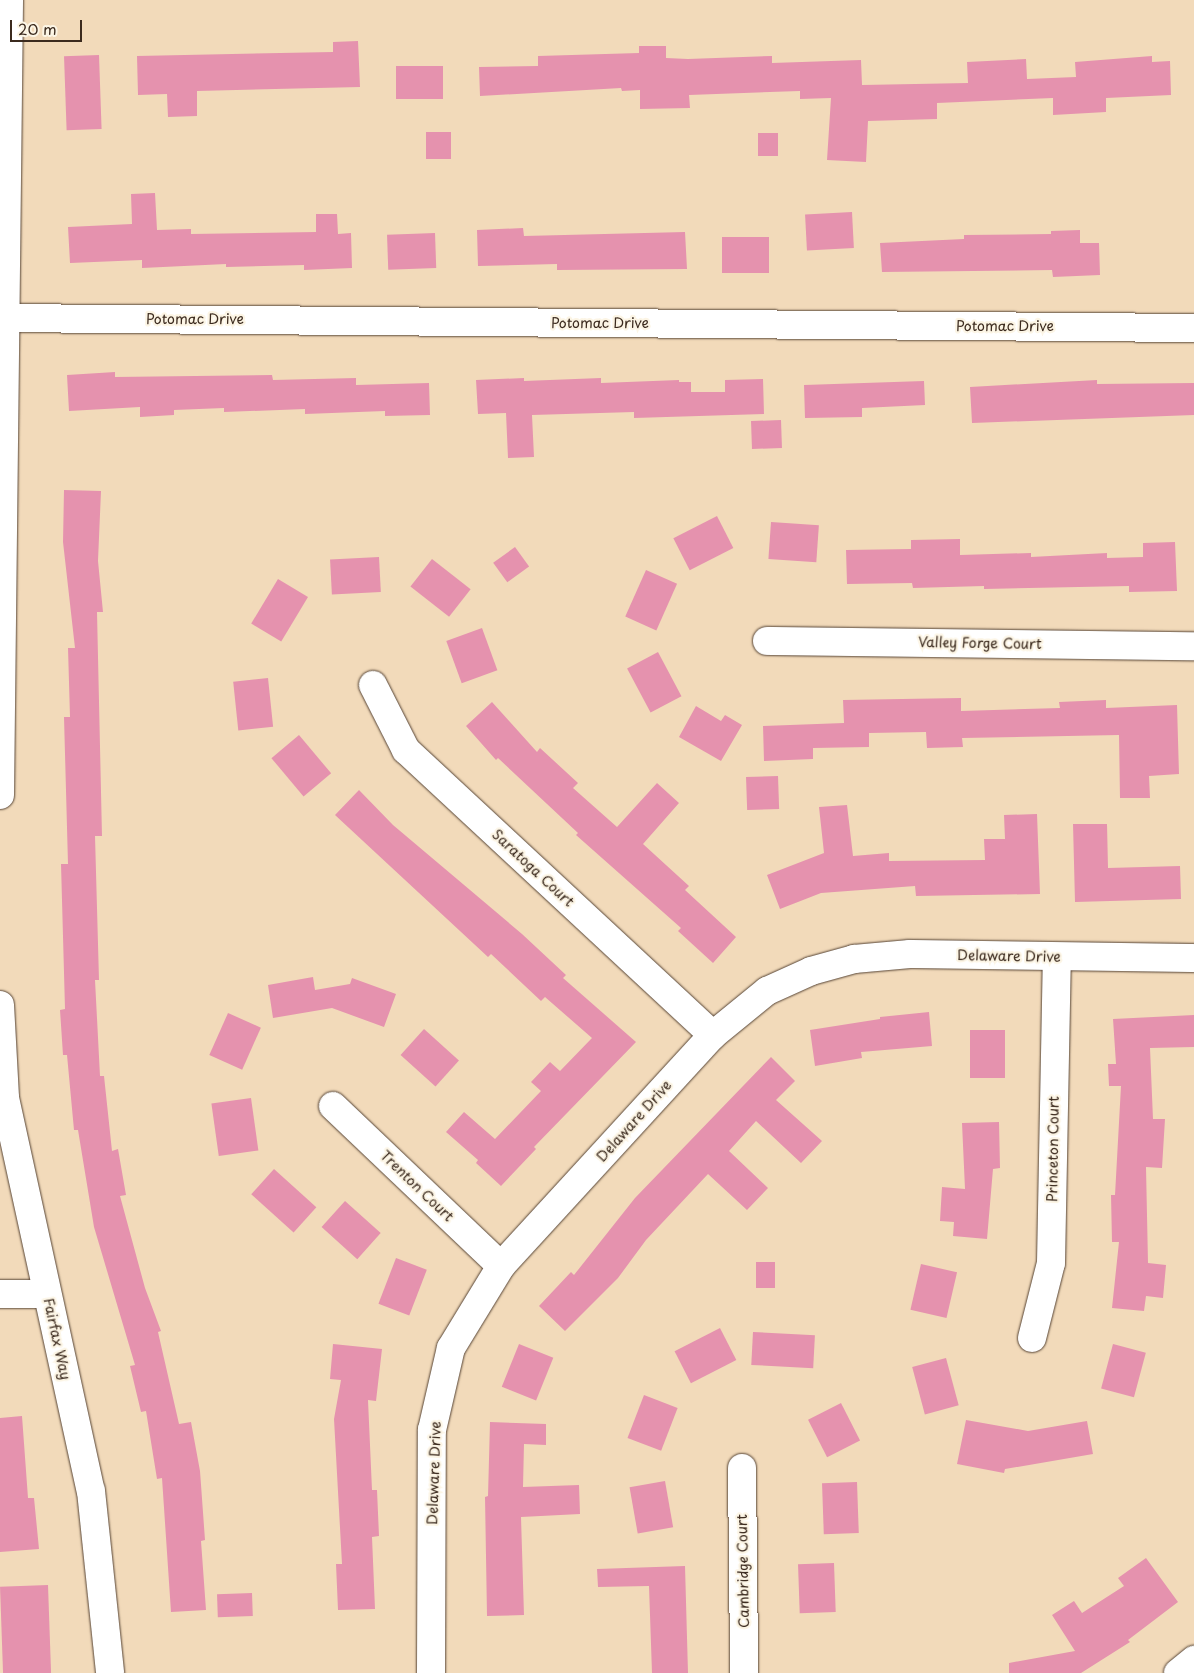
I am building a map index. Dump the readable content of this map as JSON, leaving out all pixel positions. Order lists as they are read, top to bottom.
{
  "streets": {
    "street": [
      "Potomac Drive",
      "Valley Forge Court",
      "Saratoga Court",
      "Delaware Drive",
      "Princeton Court",
      "Trenton Court",
      "Fairfax Way",
      "Cambridge Court"
    ]
  },
  "crossings": [
    ["Saratoga Court", "Delaware Drive"],
    ["Delaware Drive", "Princeton Court"],
    ["Delaware Drive", "Trenton Court"]
  ],
  "scale_bar": "20 m"
}
